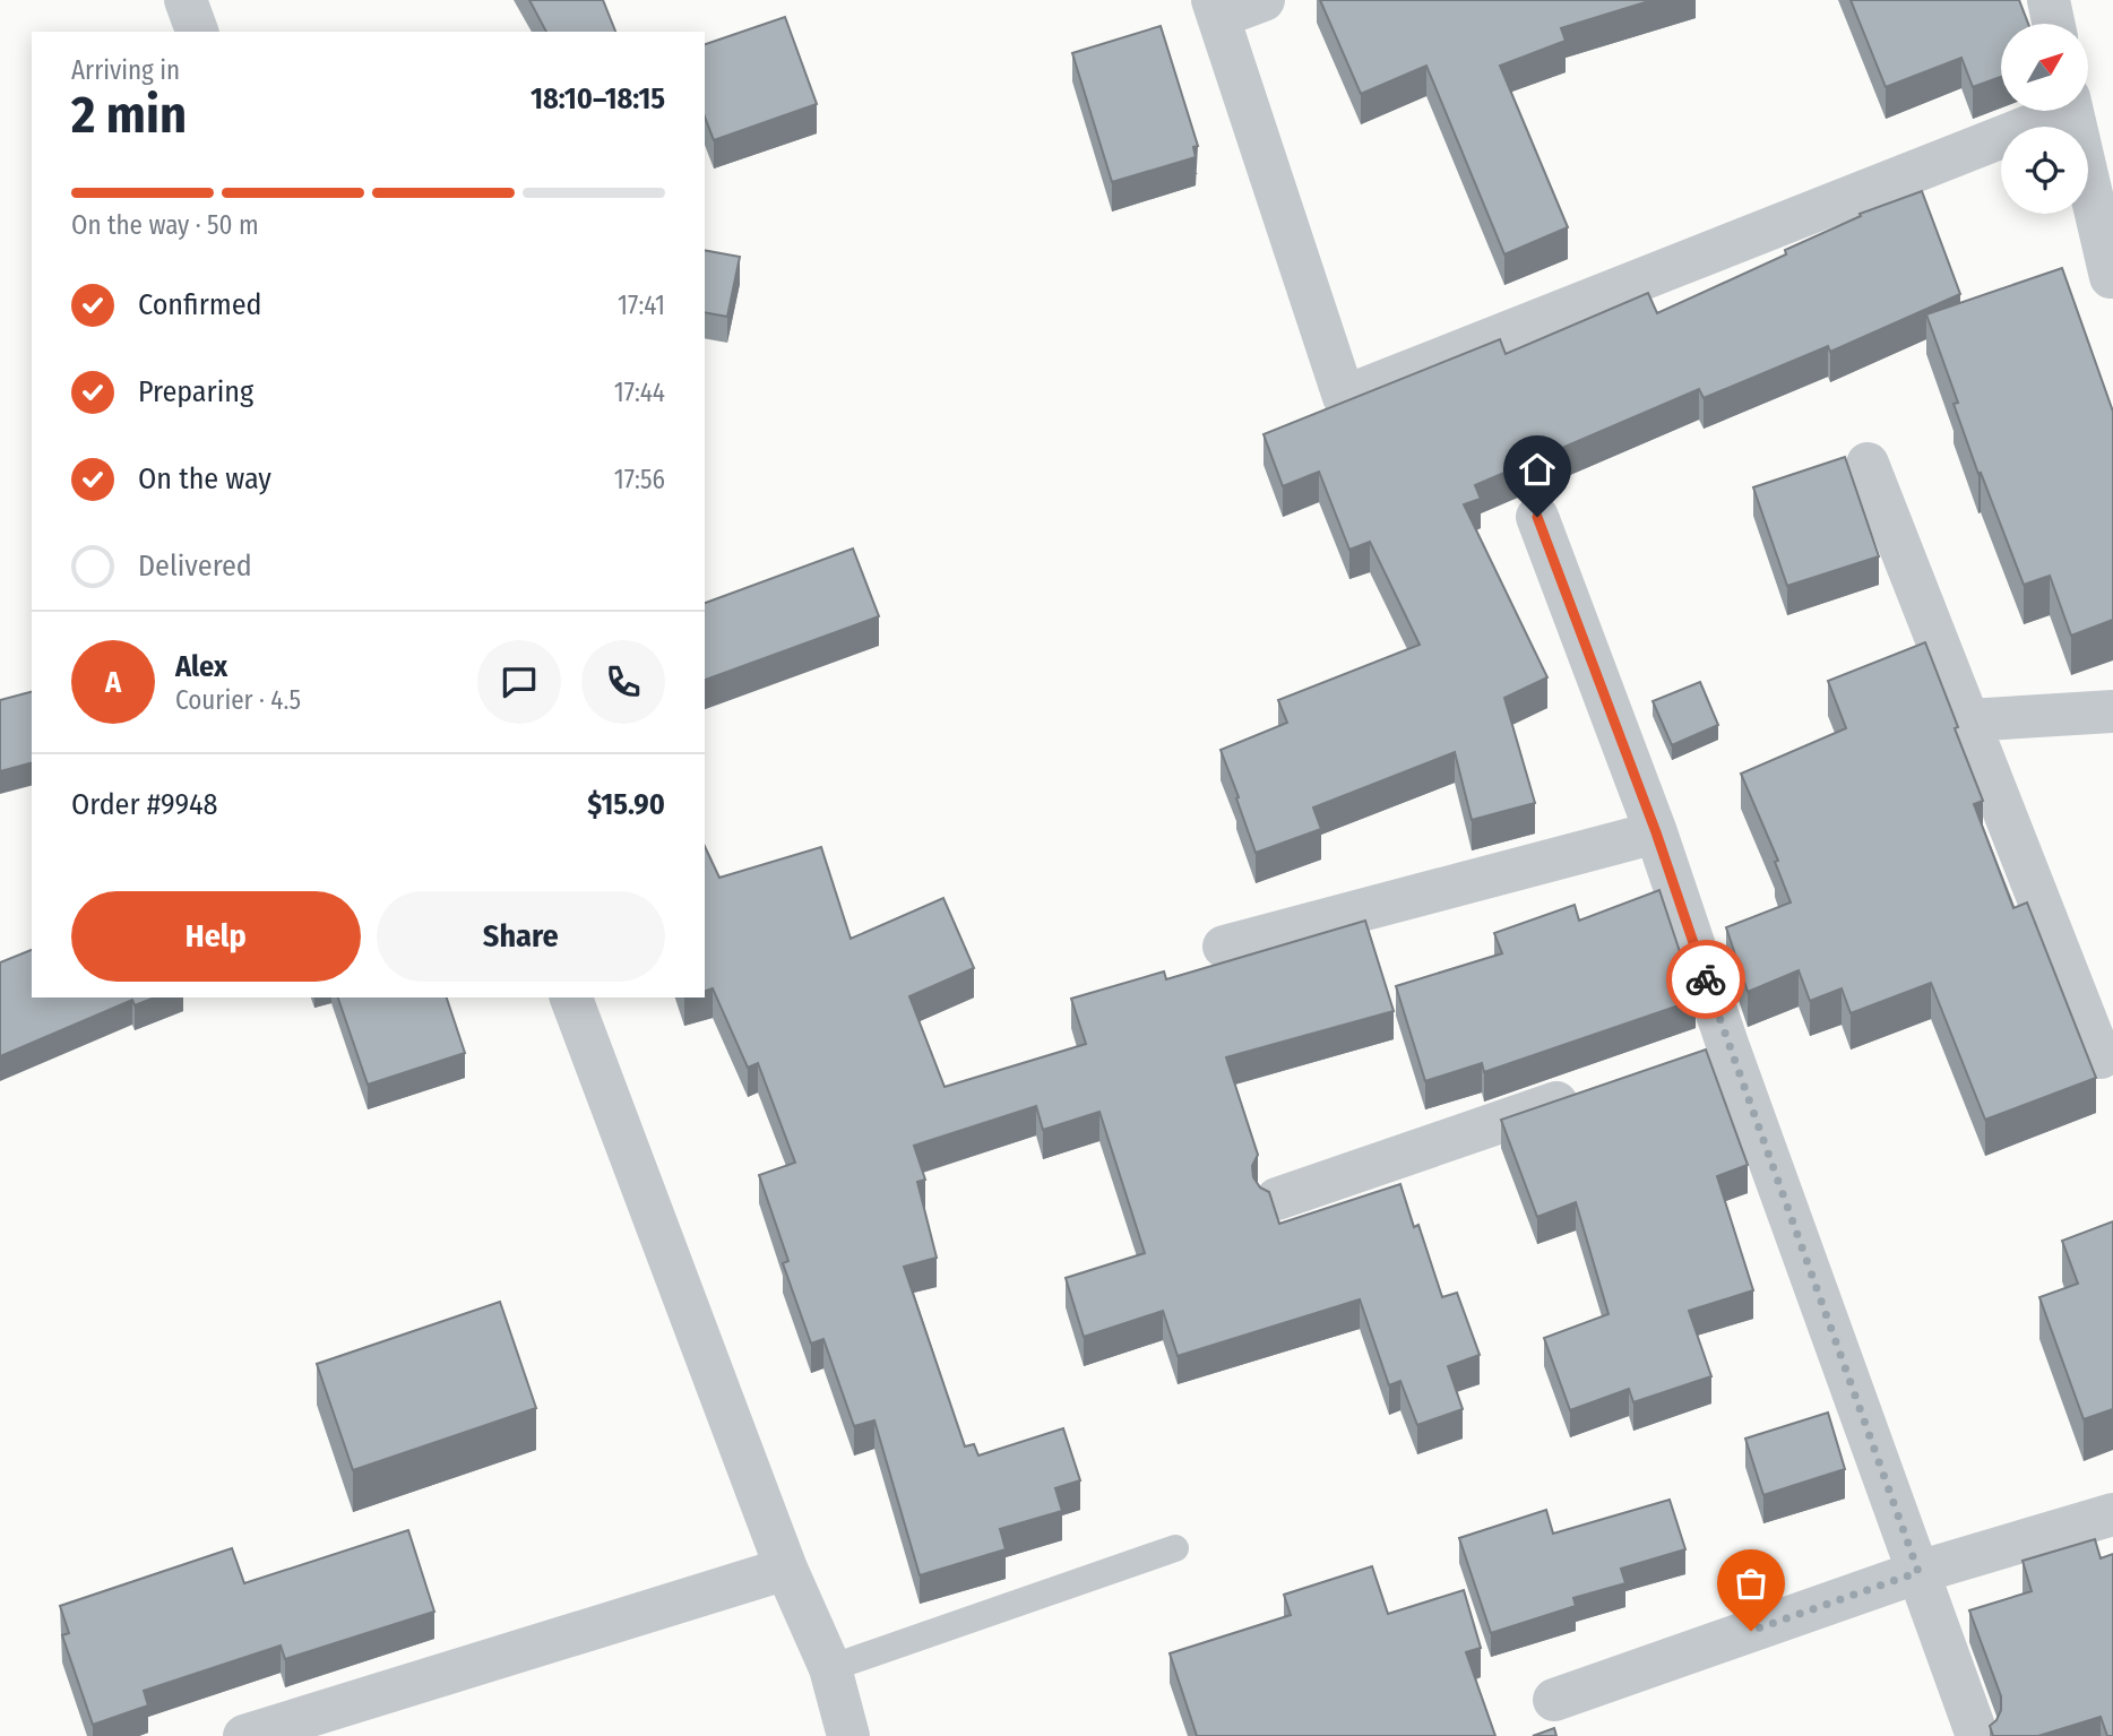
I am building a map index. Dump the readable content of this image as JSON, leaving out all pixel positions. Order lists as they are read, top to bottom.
{
  "north": "top right",
  "page": {
    "heading": ["2 min", "Arriving in", "18:10–18:15"],
    "panel": [
      "Alex",
      "Courier · 4.5",
      "Order #9948",
      "$15.90"
    ],
    "bar": "On the way · 50 m",
    "list": [
      ["Confirmed", "17:41"],
      ["Preparing", "17:44"],
      ["On the way", "17:56"],
      "Delivered"
    ],
    "round": "A",
    "buttons": ["Help", "Share"]
  }
}
